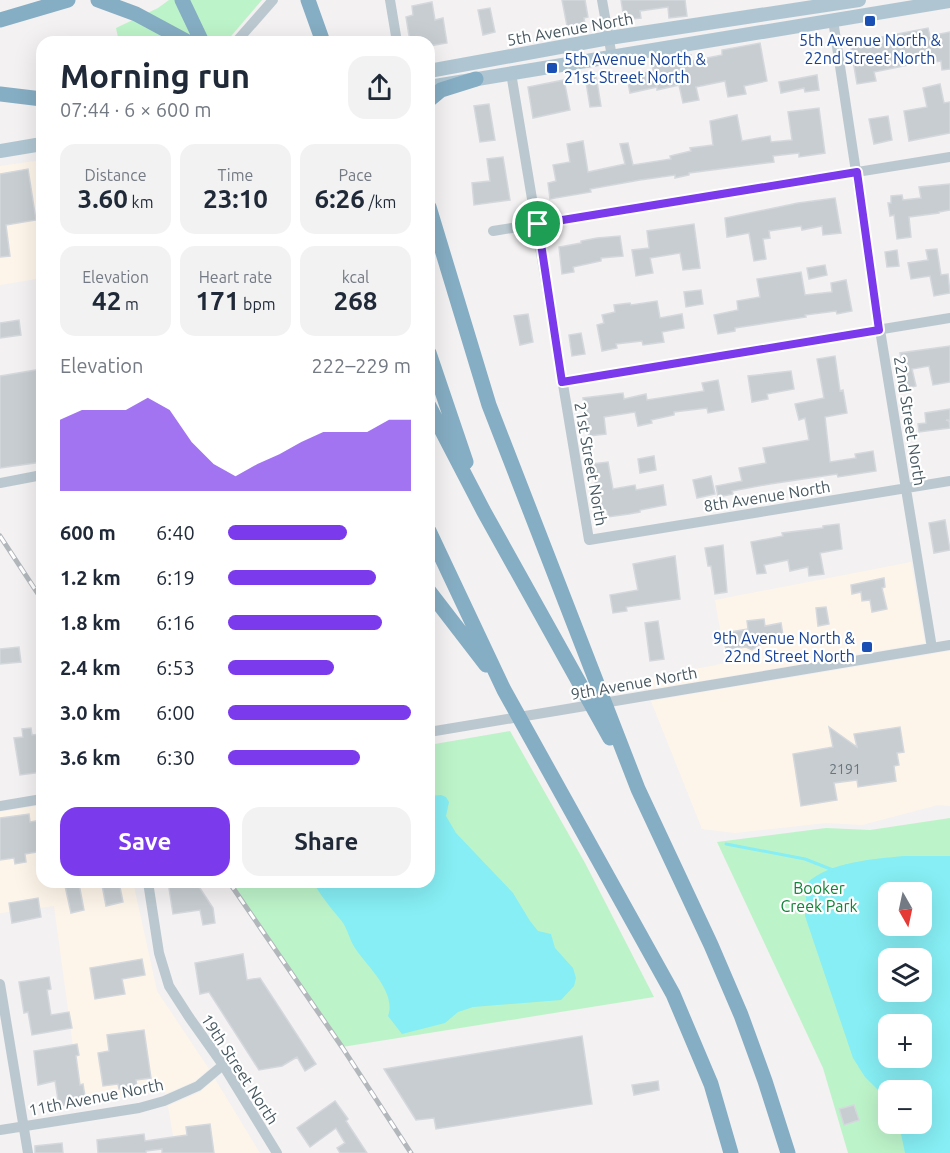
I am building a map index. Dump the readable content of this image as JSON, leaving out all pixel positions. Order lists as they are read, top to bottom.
{
  "streets": {
    "main road": ["5th Avenue North"],
    "street": [
      "22nd Street North",
      "21st Street North",
      "8th Avenue North",
      "9th Avenue North",
      "19th Street North",
      "11th Avenue North"
    ]
  },
  "crossings": [
    ["5th Avenue North", "22nd Street North"],
    ["5th Avenue North", "21st Street North"],
    ["22nd Street North", "8th Avenue North"],
    ["22nd Street North", "9th Avenue North"],
    ["21st Street North", "8th Avenue North"],
    ["19th Street North", "11th Avenue North"]
  ],
  "parks": ["Booker Creek Park"],
  "places": {
    "transit": ["5th Avenue North & 22nd Street North", "5th Avenue North & 21st Street North", "9th Avenue North & 22nd Street North"]
  },
  "house_numbers": ["2191"],
  "north": "bottom",
  "page": {
    "heading": ["Morning run", "07:44 · 6 × 600 m"],
    "stats": [
      ["Distance", "3.60 km"],
      ["Time", "23:10"],
      ["Pace", "6:26 /km"],
      ["Elevation", "42 m"],
      ["Heart rate", "171 bpm"],
      ["kcal", "268"]
    ],
    "chart": ["Elevation", "222–229 m"],
    "list": [
      {
        "name": "600 m",
        "note": "6:40"
      },
      {
        "name": "1.2 km",
        "note": "6:19"
      },
      {
        "name": "1.8 km",
        "note": "6:16"
      },
      {
        "name": "2.4 km",
        "note": "6:53"
      },
      {
        "name": "3.0 km",
        "note": "6:00"
      },
      {
        "name": "3.6 km",
        "note": "6:30"
      }
    ],
    "buttons": ["Save", "Share"],
    "map_buttons": ["+", "−"]
  }
}
